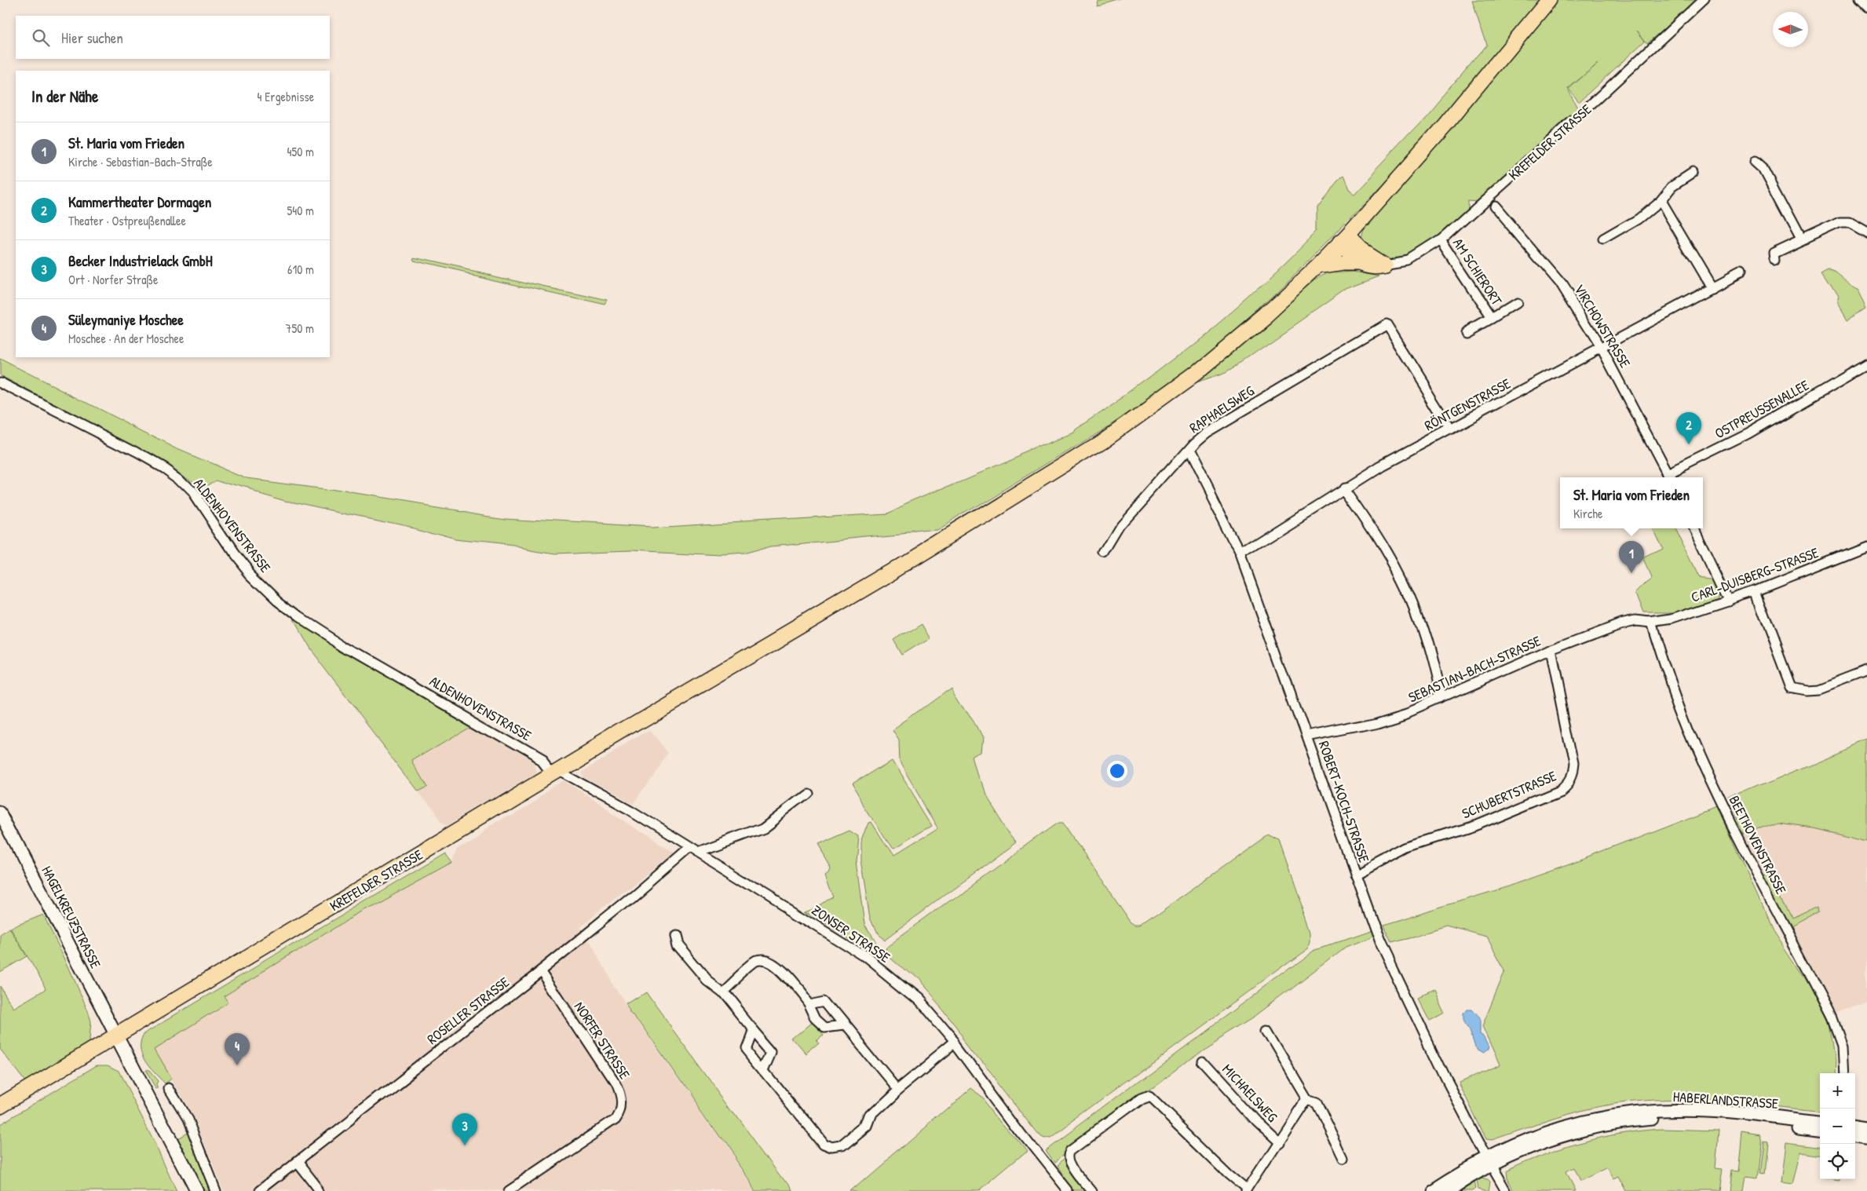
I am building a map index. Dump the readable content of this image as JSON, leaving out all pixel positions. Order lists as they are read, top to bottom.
{
  "streets": {
    "main road": ["KREFELDER STRASSE"],
    "street": [
      "AM SCHIERORT",
      "VIRCHOWSTRASSE",
      "RÖNTGENSTRASSE",
      "RAPHAELSWEG",
      "OSTPREUSSENALLEE",
      "ALDENHOVENSTRASSE",
      "CARL-DUISBERG-STRASSE",
      "SEBASTIAN-BACH-STRASSE",
      "SCHUBERTSTRASSE",
      "ROBERT-KOCH-STRASSE",
      "BEETHOVENSTRASSE",
      "HAGELKREUZSTRASSE",
      "ZONSER STRASSE",
      "ROSELLER STRASSE",
      "NORFER STRASSE",
      "MICHAELSWEG",
      "HABERLANDSTRASSE"
    ]
  },
  "crossings": [
    ["KREFELDER STRASSE", "AM SCHIERORT"],
    ["KREFELDER STRASSE", "ALDENHOVENSTRASSE"],
    ["KREFELDER STRASSE", "HAGELKREUZSTRASSE"],
    ["KREFELDER STRASSE", "ZONSER STRASSE"],
    ["VIRCHOWSTRASSE", "RÖNTGENSTRASSE"],
    ["VIRCHOWSTRASSE", "OSTPREUSSENALLEE"],
    ["RÖNTGENSTRASSE", "RAPHAELSWEG"],
    ["RÖNTGENSTRASSE", "ROBERT-KOCH-STRASSE"],
    ["RAPHAELSWEG", "ROBERT-KOCH-STRASSE"],
    ["ALDENHOVENSTRASSE", "ZONSER STRASSE"],
    ["CARL-DUISBERG-STRASSE", "SEBASTIAN-BACH-STRASSE"],
    ["CARL-DUISBERG-STRASSE", "BEETHOVENSTRASSE"],
    ["SEBASTIAN-BACH-STRASSE", "SCHUBERTSTRASSE"],
    ["SEBASTIAN-BACH-STRASSE", "ROBERT-KOCH-STRASSE"],
    ["SEBASTIAN-BACH-STRASSE", "BEETHOVENSTRASSE"],
    ["SCHUBERTSTRASSE", "ROBERT-KOCH-STRASSE"],
    ["ROBERT-KOCH-STRASSE", "HABERLANDSTRASSE"],
    ["ZONSER STRASSE", "ROSELLER STRASSE"],
    ["ROSELLER STRASSE", "NORFER STRASSE"]
  ],
  "north": "left",
  "page": {
    "search": "Hier suchen",
    "heading": ["In der Nähe", "4 Ergebnisse"],
    "list": [
      {
        "mark": "1",
        "name": "St. Maria vom Frieden",
        "note": "Kirche · Sebastian-Bach-Straße",
        "value": "450 m"
      },
      {
        "mark": "2",
        "name": "Kammertheater Dormagen",
        "note": "Theater · Ostpreußenallee",
        "value": "540 m"
      },
      {
        "mark": "3",
        "name": "Becker Industrielack GmbH",
        "note": "Ort · Norfer Straße",
        "value": "610 m"
      },
      {
        "mark": "4",
        "name": "Süleymaniye Moschee",
        "note": "Moschee · An der Moschee",
        "value": "750 m"
      }
    ],
    "pins": [
      "2",
      "1",
      "4",
      "3"
    ],
    "popup": ["St. Maria vom Frieden", "Kirche"],
    "map_buttons": ["+", "−"]
  }
}
